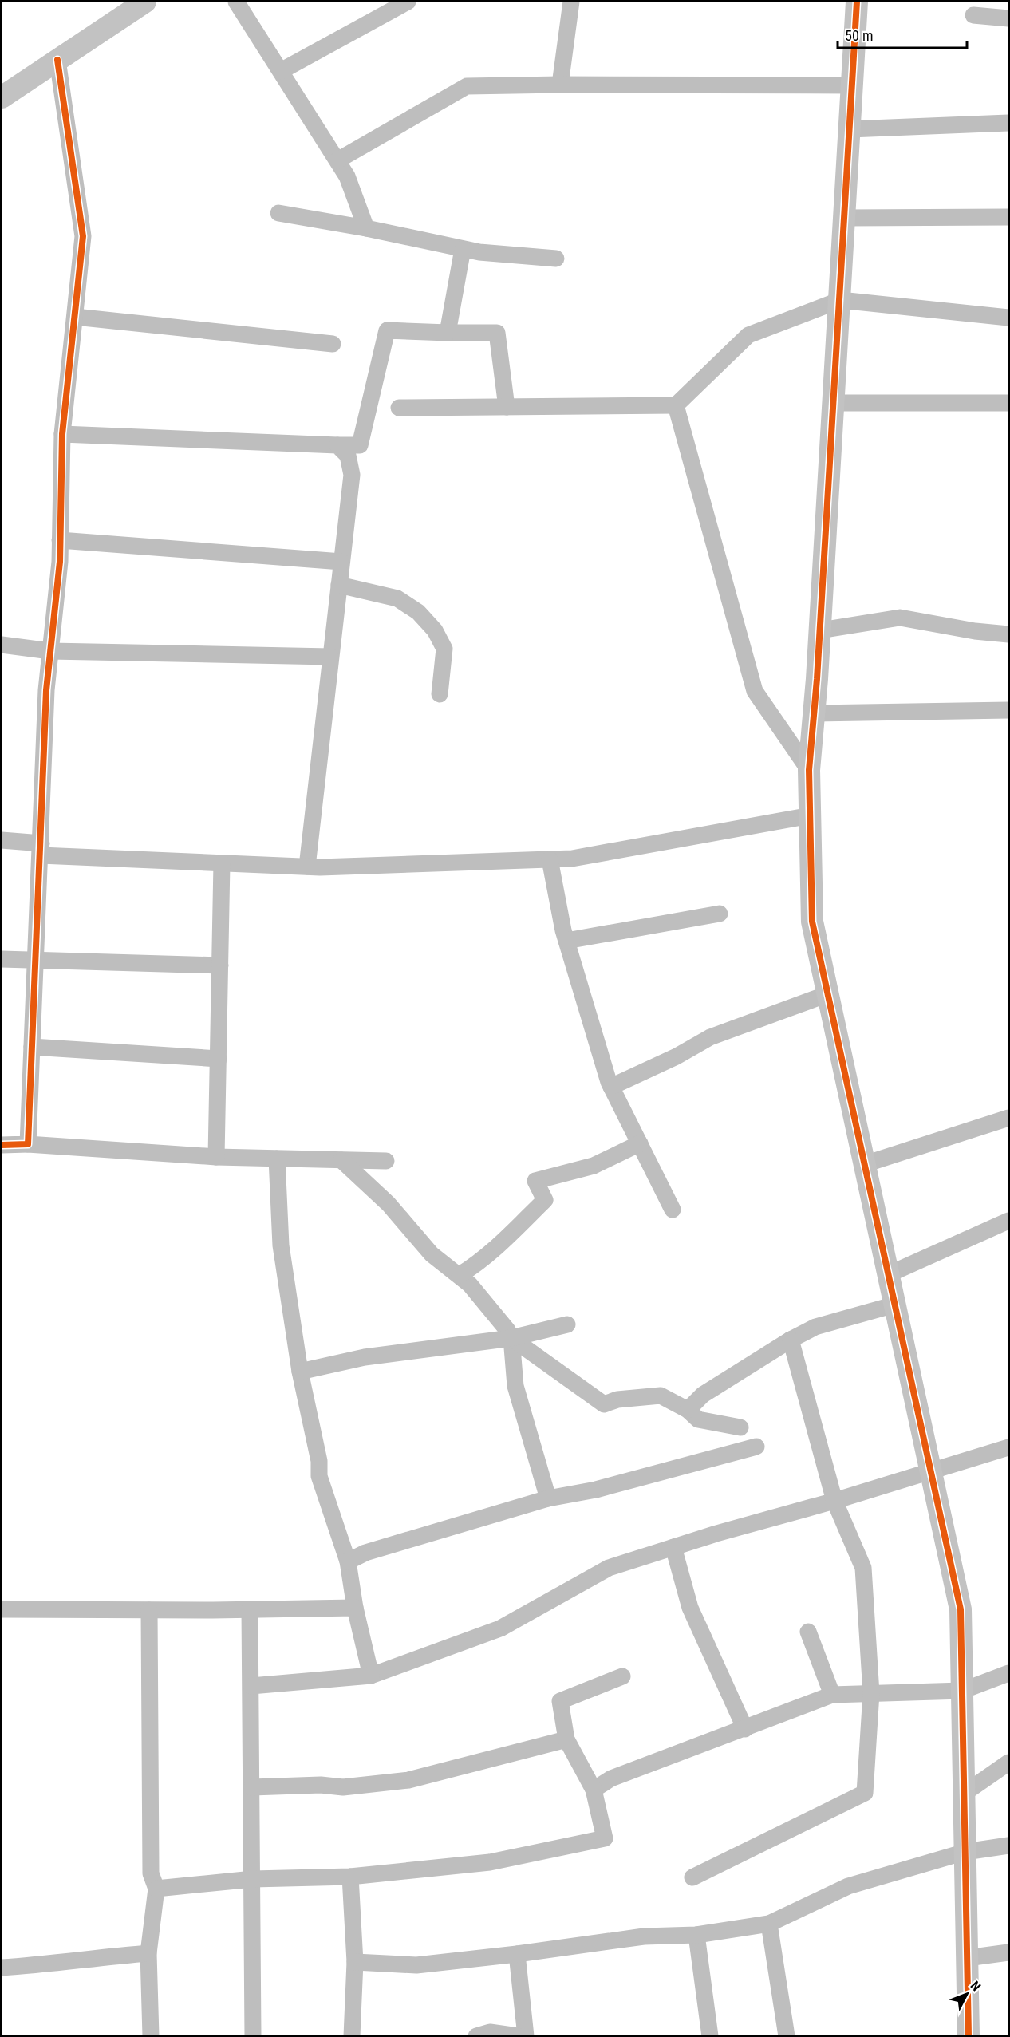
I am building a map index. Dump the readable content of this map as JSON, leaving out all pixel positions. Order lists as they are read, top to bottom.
{
  "scale_bar": "50 m",
  "north": "top right"
}
